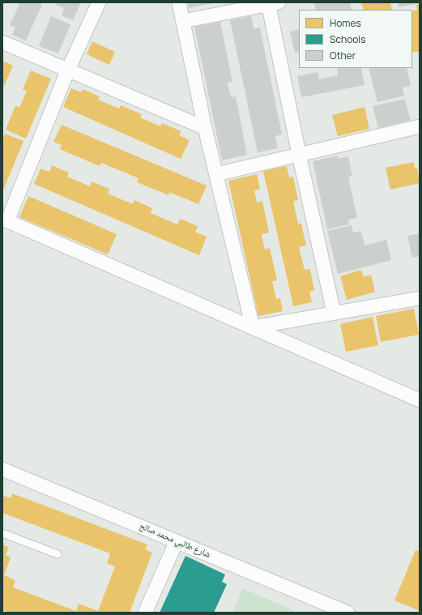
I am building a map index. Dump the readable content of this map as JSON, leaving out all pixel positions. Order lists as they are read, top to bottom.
{
  "streets": {
    "street": ["شارع طالبي محمد صالح"]
  },
  "legend": ["Homes", "Schools", "Other"]
}
